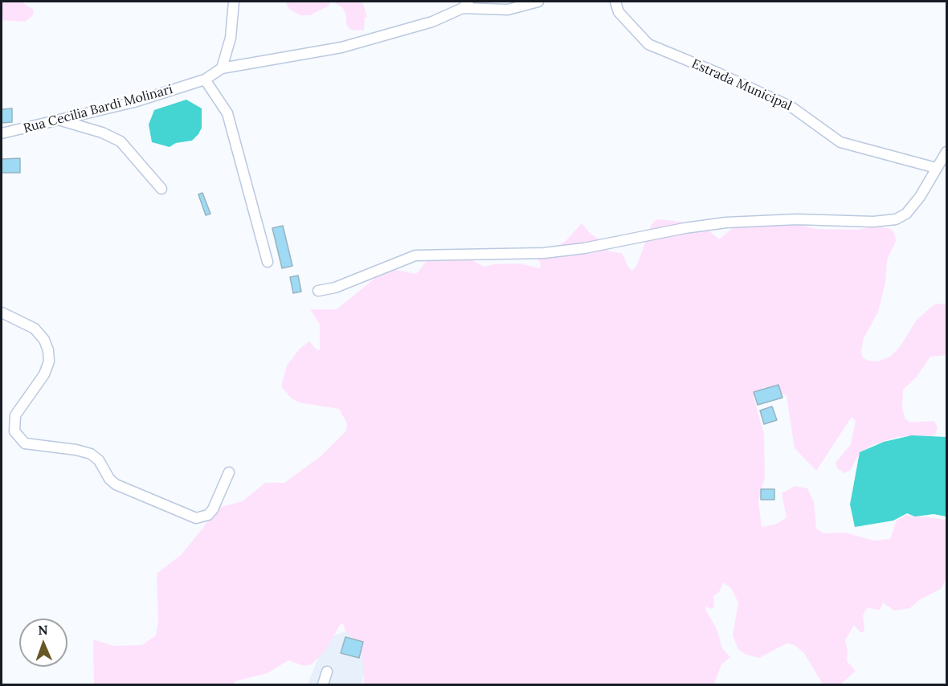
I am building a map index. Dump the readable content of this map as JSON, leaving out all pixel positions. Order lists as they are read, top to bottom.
{
  "streets": {
    "street": ["Estrada Municipal", "Rua Cecilia Bardi Molinari"]
  },
  "north": "top"
}
